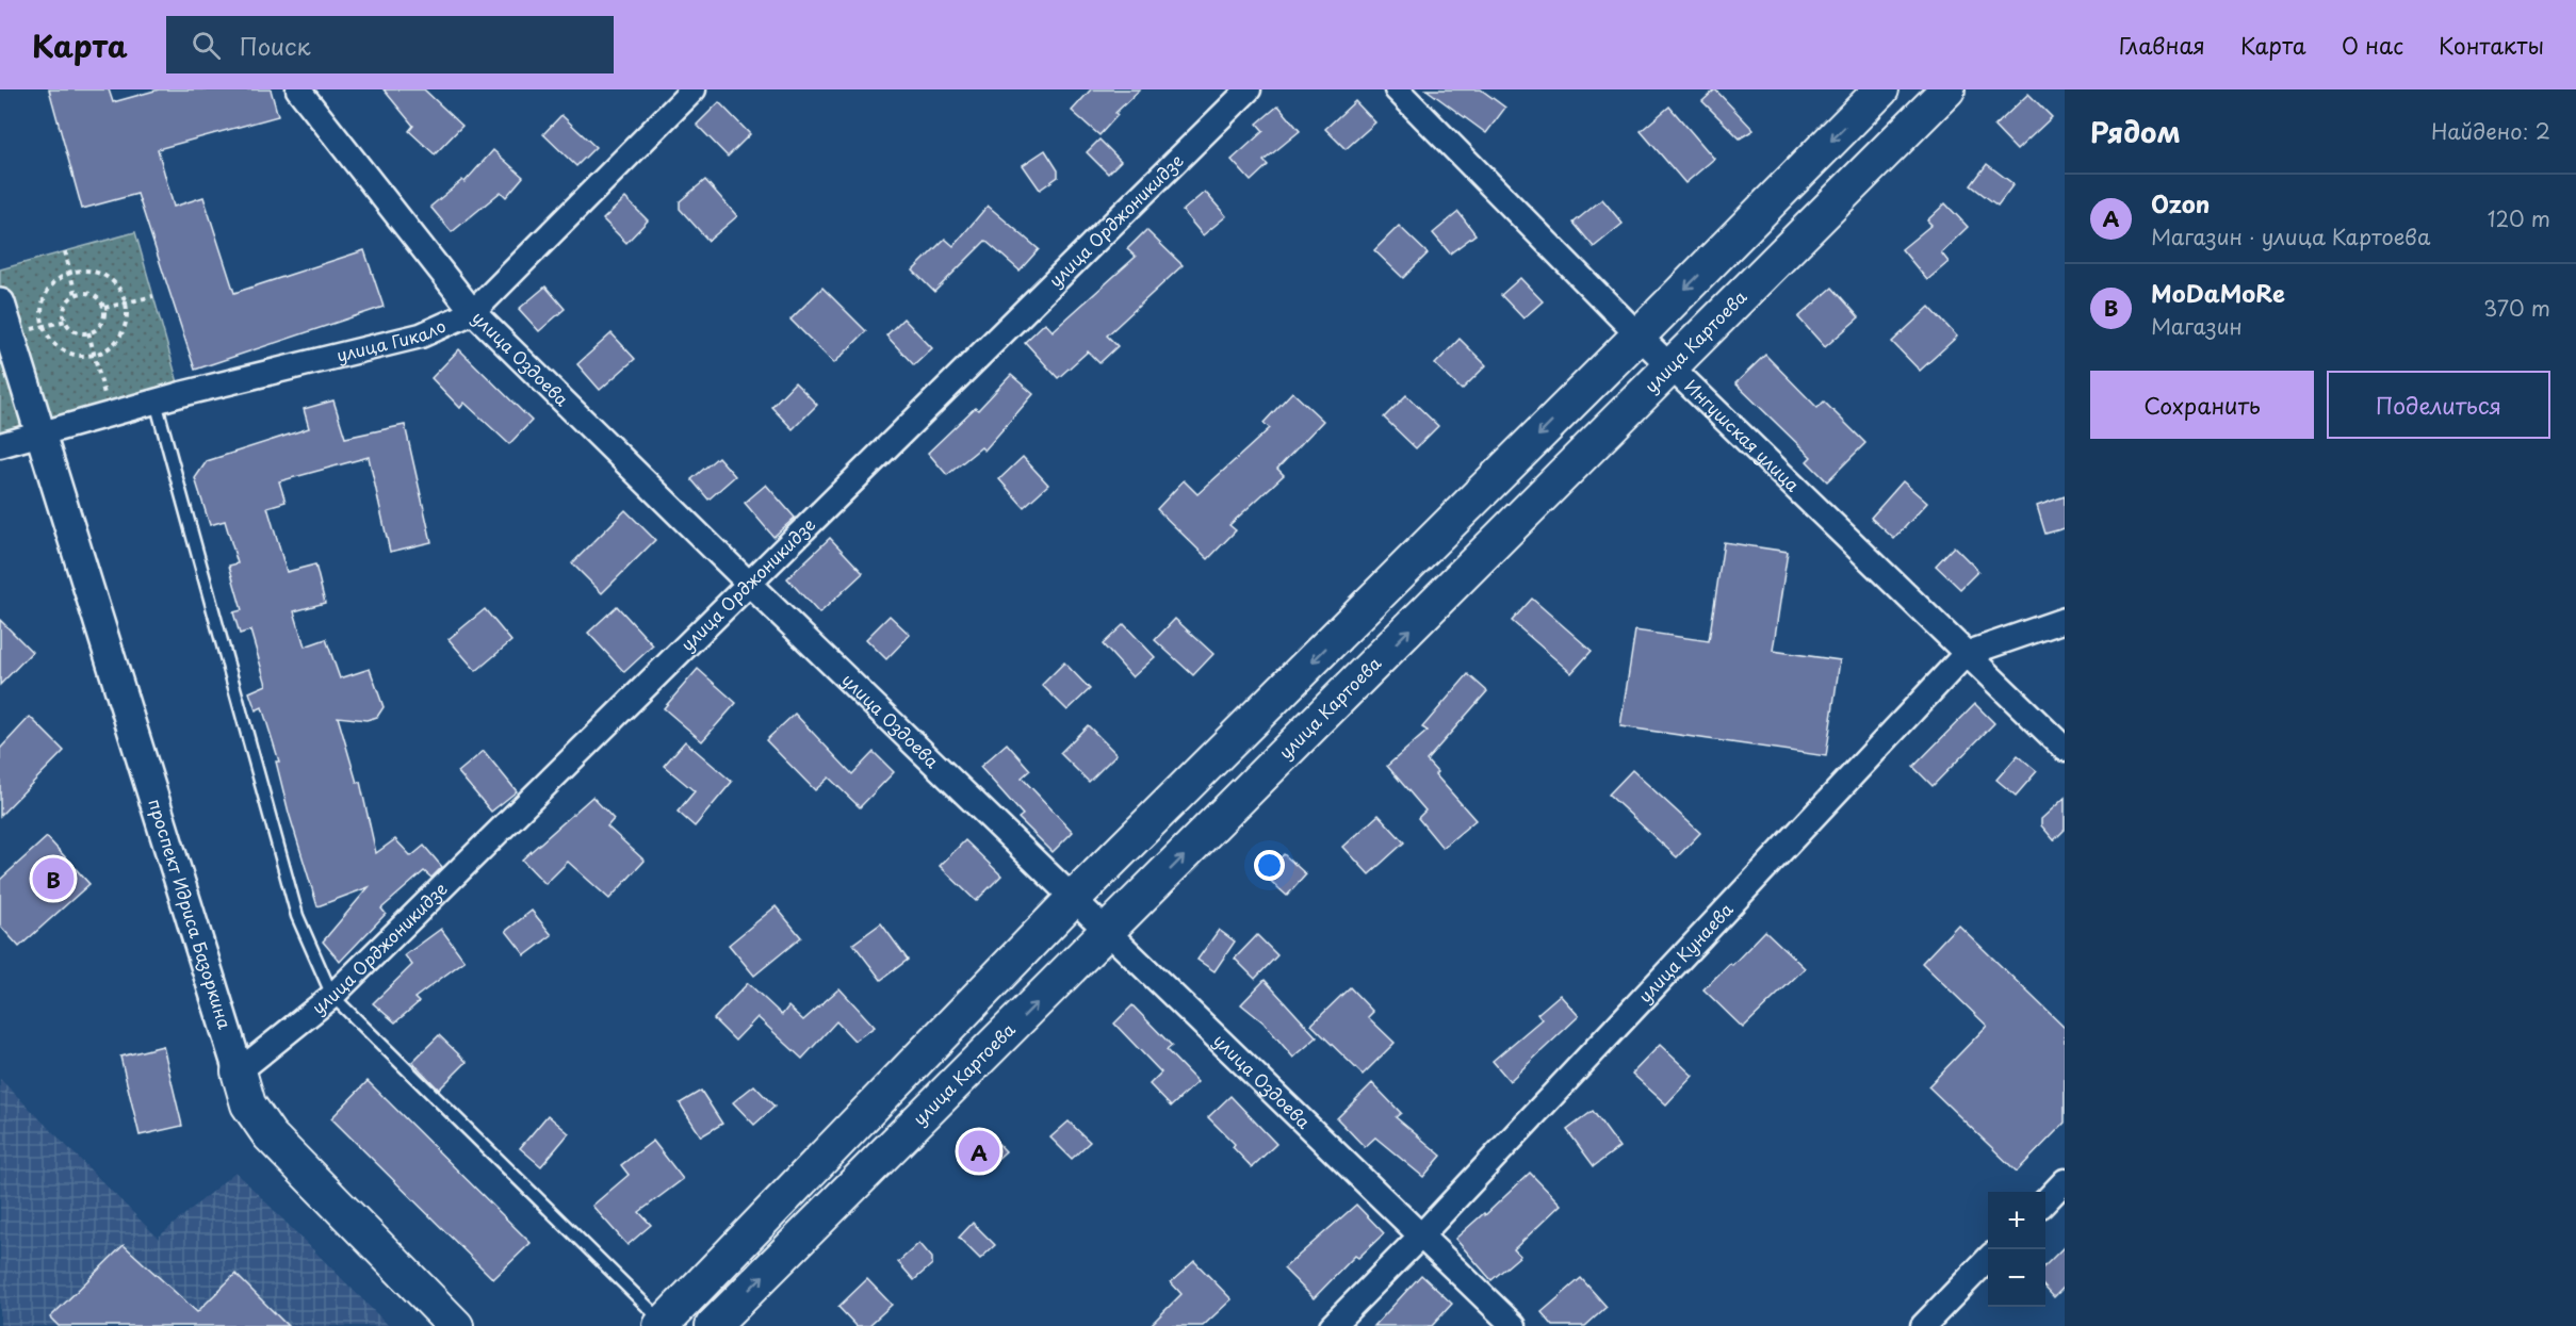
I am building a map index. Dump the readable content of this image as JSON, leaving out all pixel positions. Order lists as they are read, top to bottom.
{
  "streets": {
    "main road": ["улица Картоева", "проспект Идриса Базоркина"],
    "street": [
      "улица Орджоникидзе",
      "улица Гикало",
      "улица Оздоева",
      "Ингушская улица",
      "улица Кунаева"
    ]
  },
  "crossings": [
    ["улица Орджоникидзе", "улица Оздоева"],
    ["улица Орджоникидзе", "проспект Идриса Базоркина"],
    ["улица Гикало", "улица Оздоева"],
    ["улица Гикало", "проспект Идриса Базоркина"],
    ["улица Картоева", "улица Оздоева"],
    ["улица Картоева", "Ингушская улица"],
    ["улица Оздоева", "улица Кунаева"],
    ["Ингушская улица", "улица Кунаева"]
  ],
  "page": {
    "header": "Карта",
    "search": "Поиск",
    "nav": [
      "Главная",
      "Карта",
      "О нас",
      "Контакты"
    ],
    "heading": ["Рядом", "Найдено: 2"],
    "list": [
      {
        "mark": "A",
        "name": "Ozon",
        "note": "Магазин · улица Картоева",
        "value": "120 m"
      },
      {
        "mark": "B",
        "name": "MoDaMoRe",
        "note": "Магазин",
        "value": "370 m"
      }
    ],
    "buttons": ["Сохранить", "Поделиться"],
    "pins": ["B", "A"],
    "map_buttons": ["+", "−"]
  }
}
